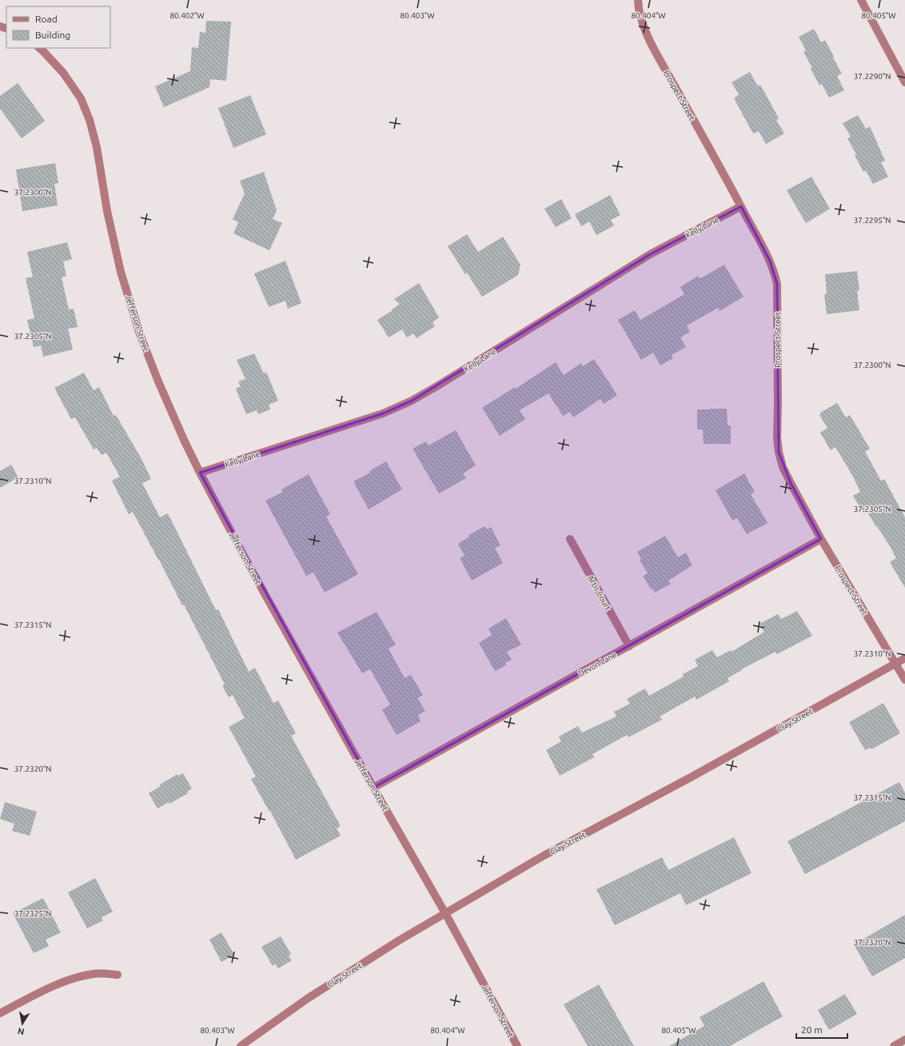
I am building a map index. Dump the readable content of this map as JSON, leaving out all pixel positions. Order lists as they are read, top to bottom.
{
  "streets": {
    "street": [
      "Prospect Street",
      "Kelly Lane",
      "Jefferson Street",
      "Artis Court",
      "Devon Lane",
      "Clay Street"
    ]
  },
  "crossings": [
    ["Prospect Street", "Kelly Lane"],
    ["Prospect Street", "Devon Lane"],
    ["Prospect Street", "Clay Street"],
    ["Kelly Lane", "Jefferson Street"],
    ["Jefferson Street", "Devon Lane"],
    ["Jefferson Street", "Clay Street"],
    ["Artis Court", "Devon Lane"]
  ],
  "legend": ["Road", "Building"],
  "scale_bar": "20 m",
  "north": "bottom",
  "coordinates": [
    "80.402°W",
    "80.403°W",
    "80.404°W",
    "80.405°W",
    "37.2290°N",
    "37.2300°N",
    "37.2295°N",
    "37.2305°N",
    "37.2310°N",
    "37.2315°N",
    "37.2320°N",
    "37.2325°N"
  ]
}
